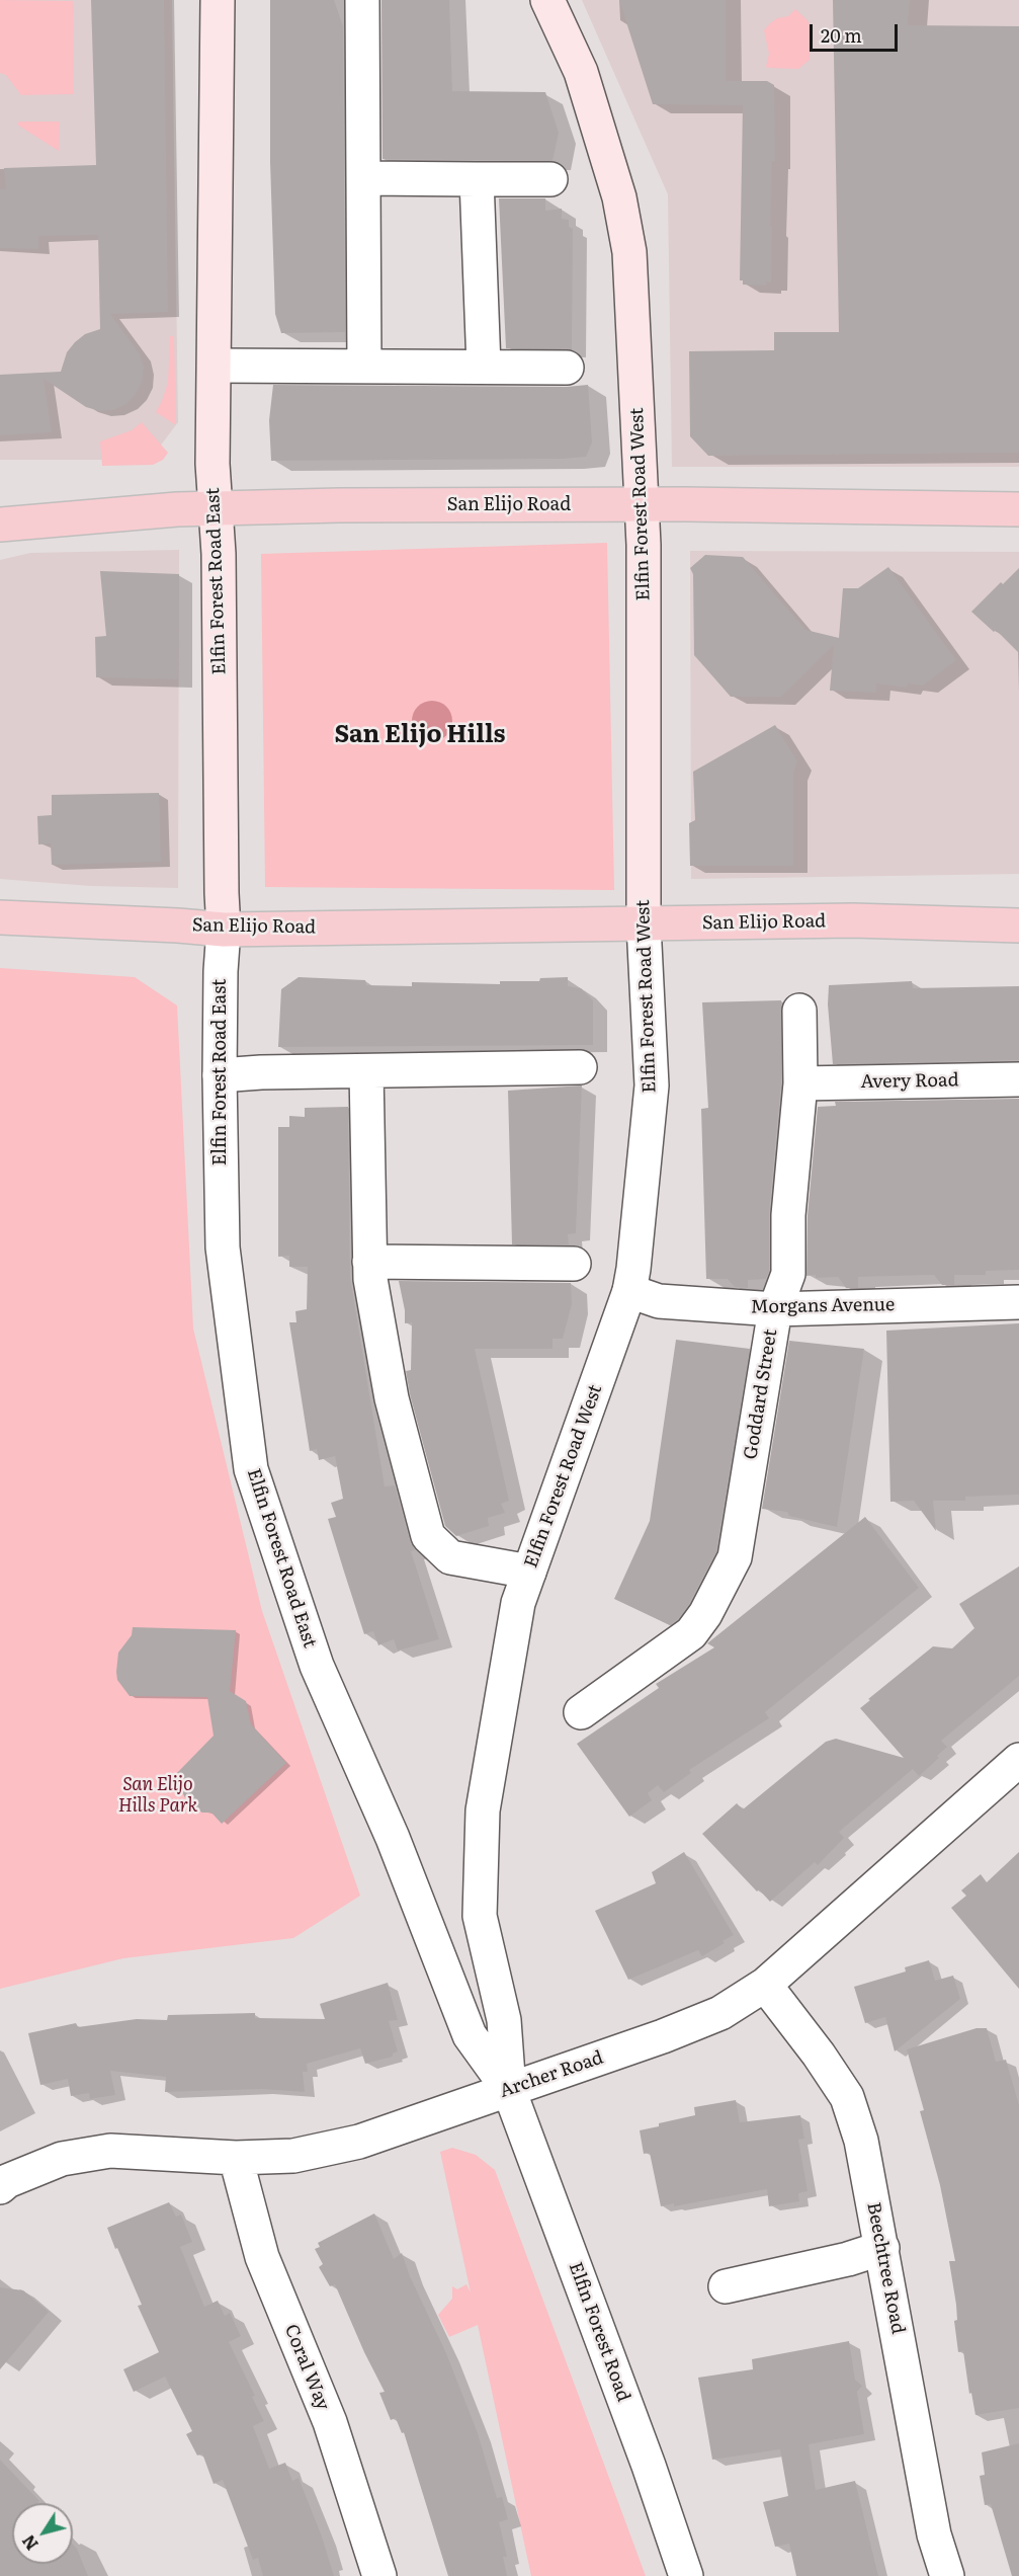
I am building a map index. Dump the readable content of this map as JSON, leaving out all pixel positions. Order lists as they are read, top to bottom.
{
  "streets": {
    "main road": ["Elfin Forest Road West", "San Elijo Road", "Elfin Forest Road East"],
    "street": [
      "Avery Road",
      "Morgans Avenue",
      "Goddard Street",
      "Archer Road",
      "Beechtree Road",
      "Elfin Forest Road",
      "Coral Way"
    ]
  },
  "crossings": [
    ["Elfin Forest Road West", "San Elijo Road"],
    ["Elfin Forest Road West", "Elfin Forest Road East"],
    ["Elfin Forest Road West", "Morgans Avenue"],
    ["Elfin Forest Road West", "Archer Road"],
    ["Elfin Forest Road West", "Elfin Forest Road"],
    ["San Elijo Road", "Elfin Forest Road East"],
    ["Elfin Forest Road East", "Archer Road"],
    ["Elfin Forest Road East", "Elfin Forest Road"],
    ["Avery Road", "Goddard Street"],
    ["Morgans Avenue", "Goddard Street"],
    ["Archer Road", "Beechtree Road"],
    ["Archer Road", "Elfin Forest Road"],
    ["Archer Road", "Coral Way"]
  ],
  "districts": ["San Elijo Hills"],
  "parks": ["San Elijo Hills Park"],
  "scale_bar": "20 m",
  "north": "bottom left"
}
